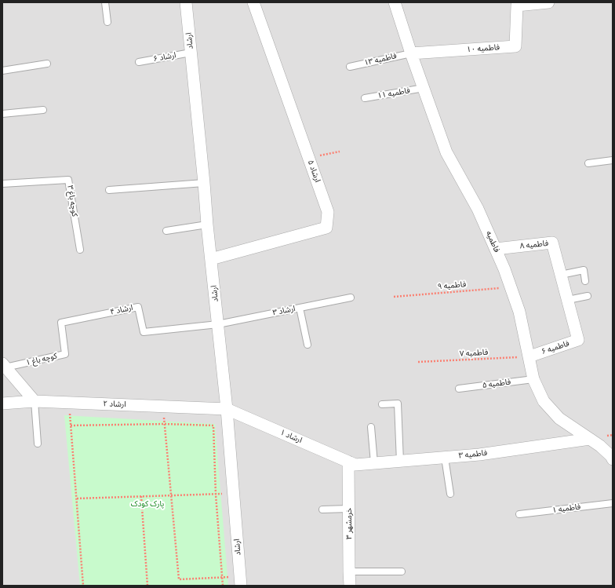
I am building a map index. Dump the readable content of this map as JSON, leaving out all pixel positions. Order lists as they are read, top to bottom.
{
  "streets": {
    "street": [
      "ارشاد",
      "فاطمیه ۱۰",
      "ارشاد ۵",
      "فاطمیه",
      "فاطمیه ۸",
      "فاطمیه ۶",
      "ارشاد ۲",
      "ارشاد ۱",
      "فاطمیه ۳",
      "خرمشهر ۳"
    ],
    "lane": [
      "ارشاد ۶",
      "فاطمیه ۱۳",
      "فاطمیه ۱۱",
      "کوچه باغ ۳",
      "ارشاد ۴",
      "ارشاد ۳",
      "کوچه باغ ۱",
      "فاطمیه ۵",
      "فاطمیه ۱"
    ],
    "path": ["فاطمیه ۹", "فاطمیه ۷"]
  },
  "crossings": [
    ["ارشاد", "ارشاد ۶"],
    ["ارشاد", "ارشاد ۵"],
    ["ارشاد", "ارشاد ۴"],
    ["ارشاد", "ارشاد ۳"],
    ["ارشاد", "ارشاد ۲"],
    ["ارشاد", "ارشاد ۱"],
    ["فاطمیه ۱۰", "فاطمیه ۱۳"],
    ["فاطمیه ۱۰", "فاطمیه"],
    ["فاطمیه ۱۳", "فاطمیه"],
    ["فاطمیه ۱۱", "فاطمیه"],
    ["فاطمیه", "فاطمیه ۸"],
    ["فاطمیه", "فاطمیه ۹"],
    ["فاطمیه", "فاطمیه ۶"],
    ["فاطمیه", "فاطمیه ۷"],
    ["فاطمیه", "فاطمیه ۵"],
    ["فاطمیه", "فاطمیه ۳"],
    ["فاطمیه ۸", "فاطمیه ۶"],
    ["ارشاد ۴", "ارشاد ۳"],
    ["ارشاد ۴", "کوچه باغ ۱"],
    ["فاطمیه ۶", "فاطمیه ۷"],
    ["ارشاد ۲", "ارشاد ۱"],
    ["ارشاد ۱", "فاطمیه ۳"],
    ["ارشاد ۱", "خرمشهر ۳"],
    ["فاطمیه ۳", "خرمشهر ۳"]
  ],
  "parks": ["پارک کودک"]
}
